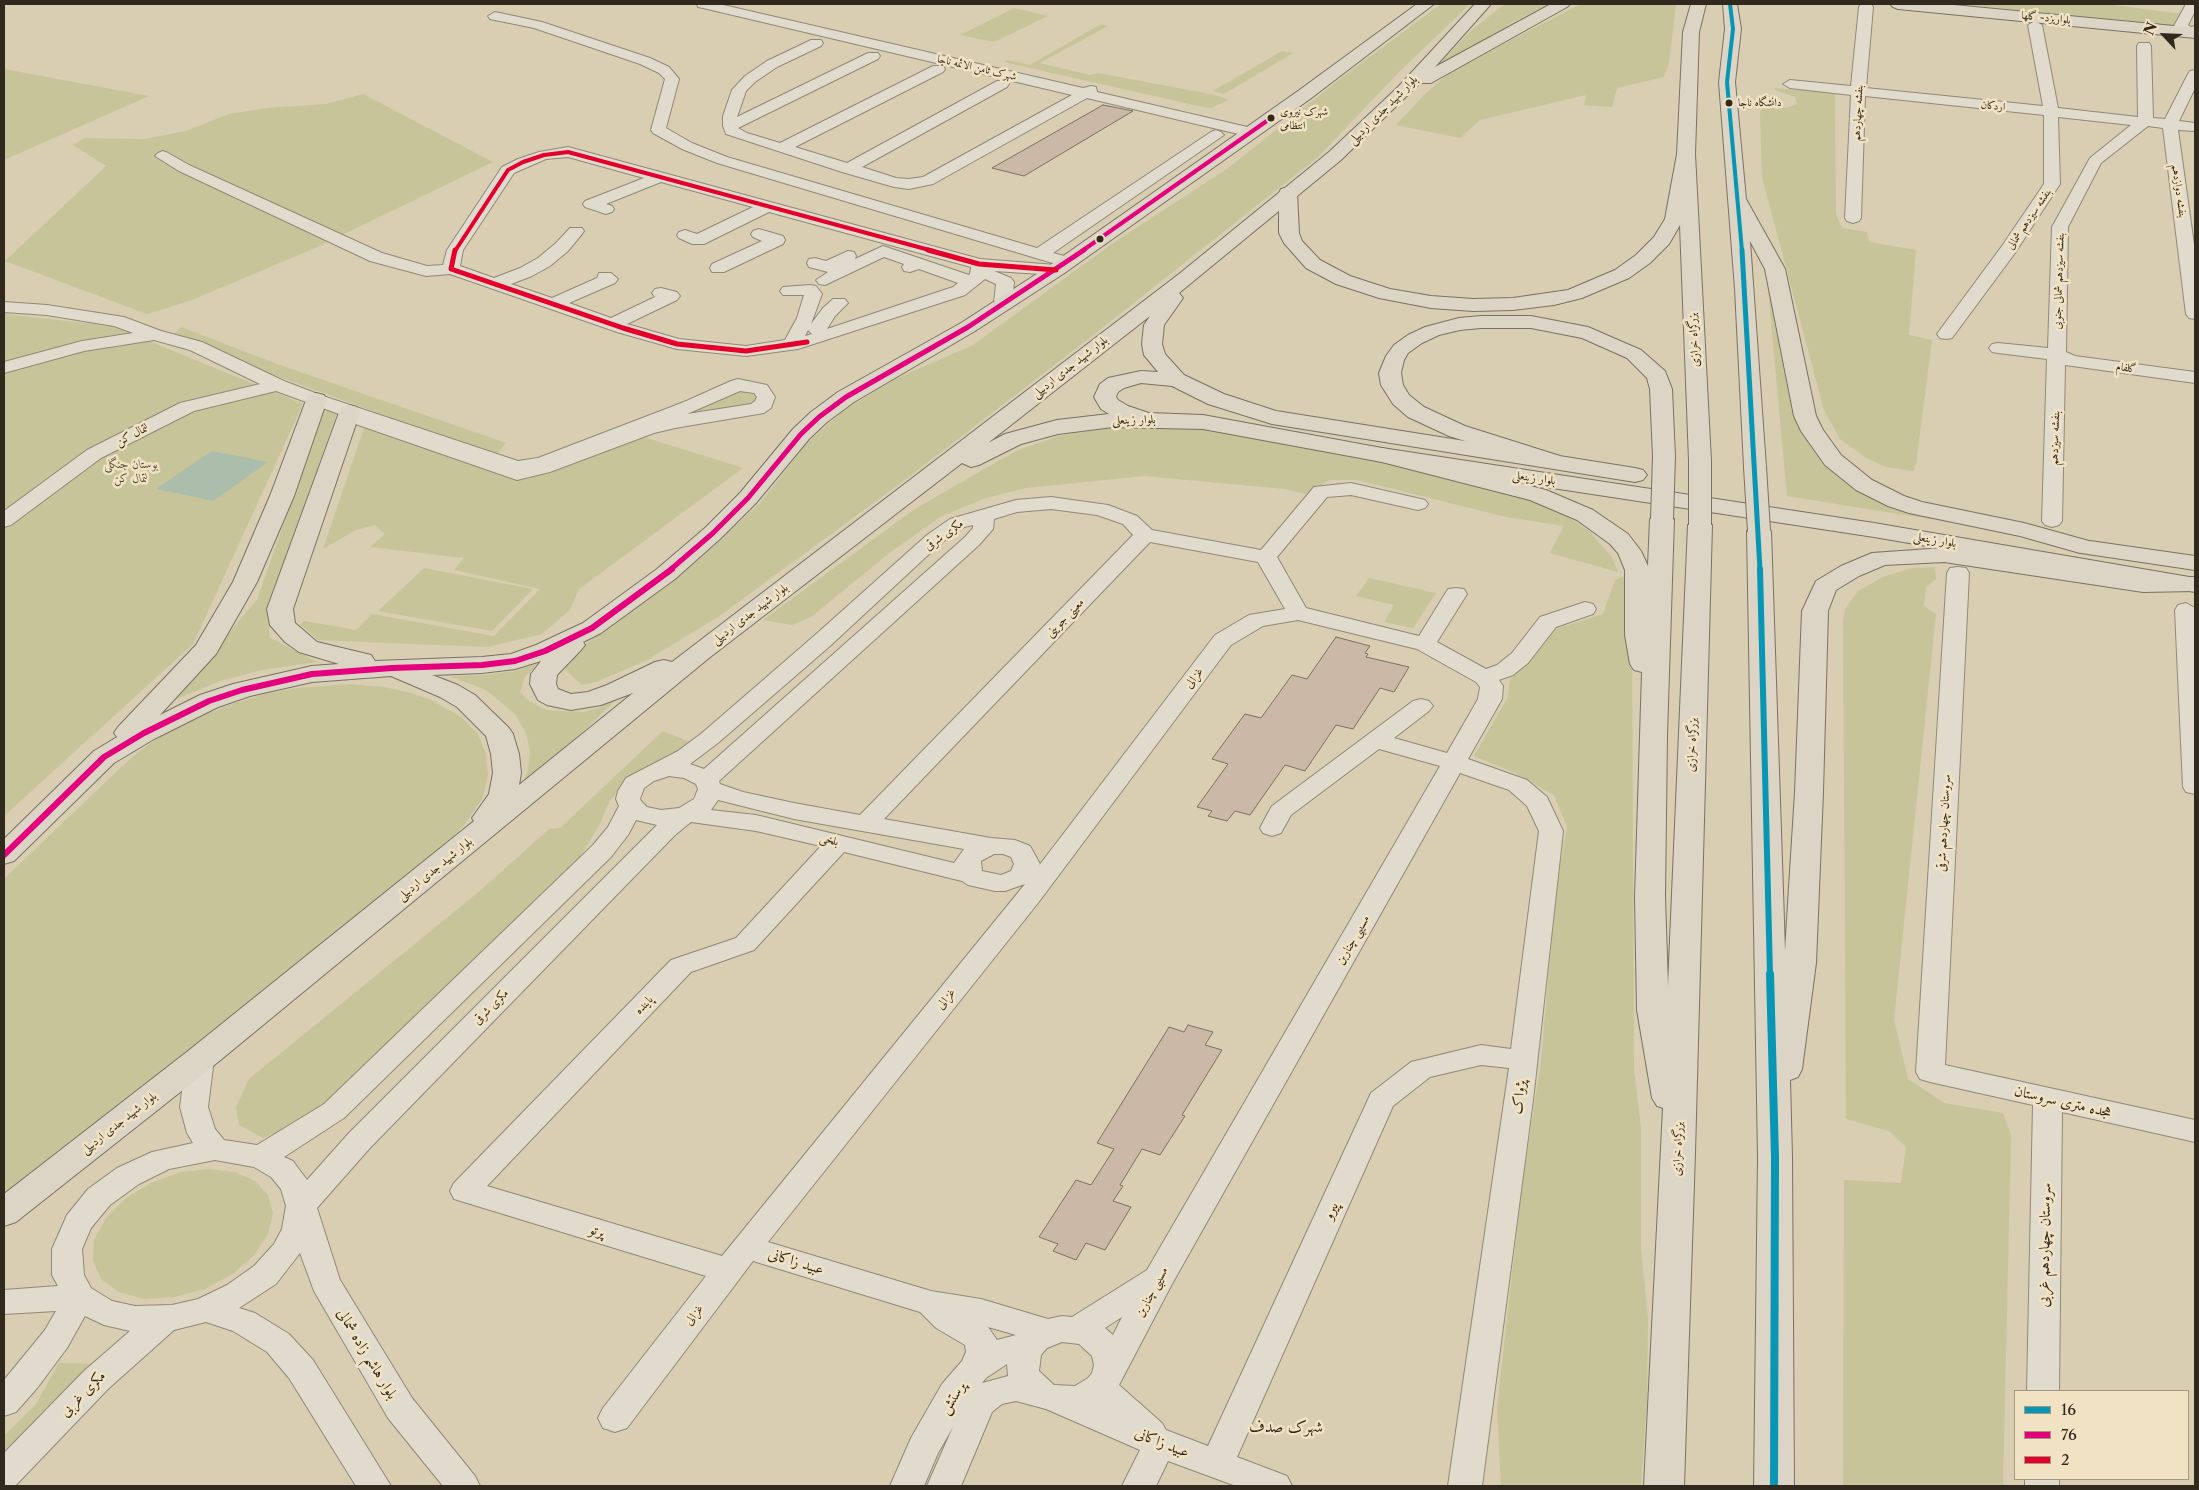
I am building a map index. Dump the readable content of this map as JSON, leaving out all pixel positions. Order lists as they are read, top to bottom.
{
  "streets": {
    "main road": [
      "بلواریزد- گلها",
      "بلوار شهید جدی اردبیلی",
      "بزرگراه خرازی",
      "بلوار زینعلی"
    ],
    "street": [
      "شهرک ثامن الائمه ناجا",
      "اردکان",
      "بنفشه چهاردهم",
      "بنفشه دوازدهم",
      "بنفشه سیزدهم شمالی",
      "بنفشه سیزدهم شمالی جنوبی",
      "گلفام",
      "لتمال کن",
      "بنفشه سیزدهم",
      "مکری شرقی",
      "معینی جوینی",
      "غزالی",
      "سروستان چهاردهم شرقی",
      "بلخی",
      "مسیبی چناربن",
      "پاینده",
      "پژواک",
      "هجده متری سروستان",
      "پیرو",
      "پرتو",
      "سروستان چهاردهم غربی",
      "عبید زاکانی",
      "بلوار هاشم زاده شمالی",
      "مکری غربی",
      "پرستش"
    ]
  },
  "crossings": [
    ["اردکان", "بنفشه چهاردهم"],
    ["اردکان", "بنفشه دوازدهم"],
    ["اردکان", "بنفشه سیزدهم شمالی"],
    ["اردکان", "بنفشه سیزدهم شمالی جنوبی"],
    ["بلوار شهید جدی اردبیلی", "بلوار زینعلی"],
    ["بنفشه سیزدهم شمالی جنوبی", "گلفام"],
    ["بنفشه سیزدهم شمالی جنوبی", "بنفشه سیزدهم"],
    ["گلفام", "بنفشه سیزدهم"],
    ["مکری شرقی", "بلخی"],
    ["مکری شرقی", "بلوار هاشم زاده شمالی"],
    ["معینی جوینی", "بلخی"],
    ["غزالی", "بلخی"],
    ["غزالی", "پرتو"],
    ["غزالی", "عبید زاکانی"],
    ["سروستان چهاردهم شرقی", "هجده متری سروستان"],
    ["بلخی", "پاینده"],
    ["مسیبی چناربن", "پژواک"],
    ["مسیبی چناربن", "عبید زاکانی"],
    ["مسیبی چناربن", "پرستش"],
    ["پاینده", "پرتو"],
    ["پژواک", "پیرو"],
    ["هجده متری سروستان", "سروستان چهاردهم غربی"],
    ["پیرو", "عبید زاکانی"],
    ["پرتو", "عبید زاکانی"],
    ["عبید زاکانی", "پرستش"]
  ],
  "districts": ["شهرک صدف"],
  "parks": ["بوستان جنگلی لتمال کن"],
  "places": ["دانشگاه ناجا", "شهرک نیروی انتظامی"],
  "lines": ["transit line 16", "transit line 76", "transit line 2"],
  "legend": ["16", "76", "2"],
  "north": "top left"
}
